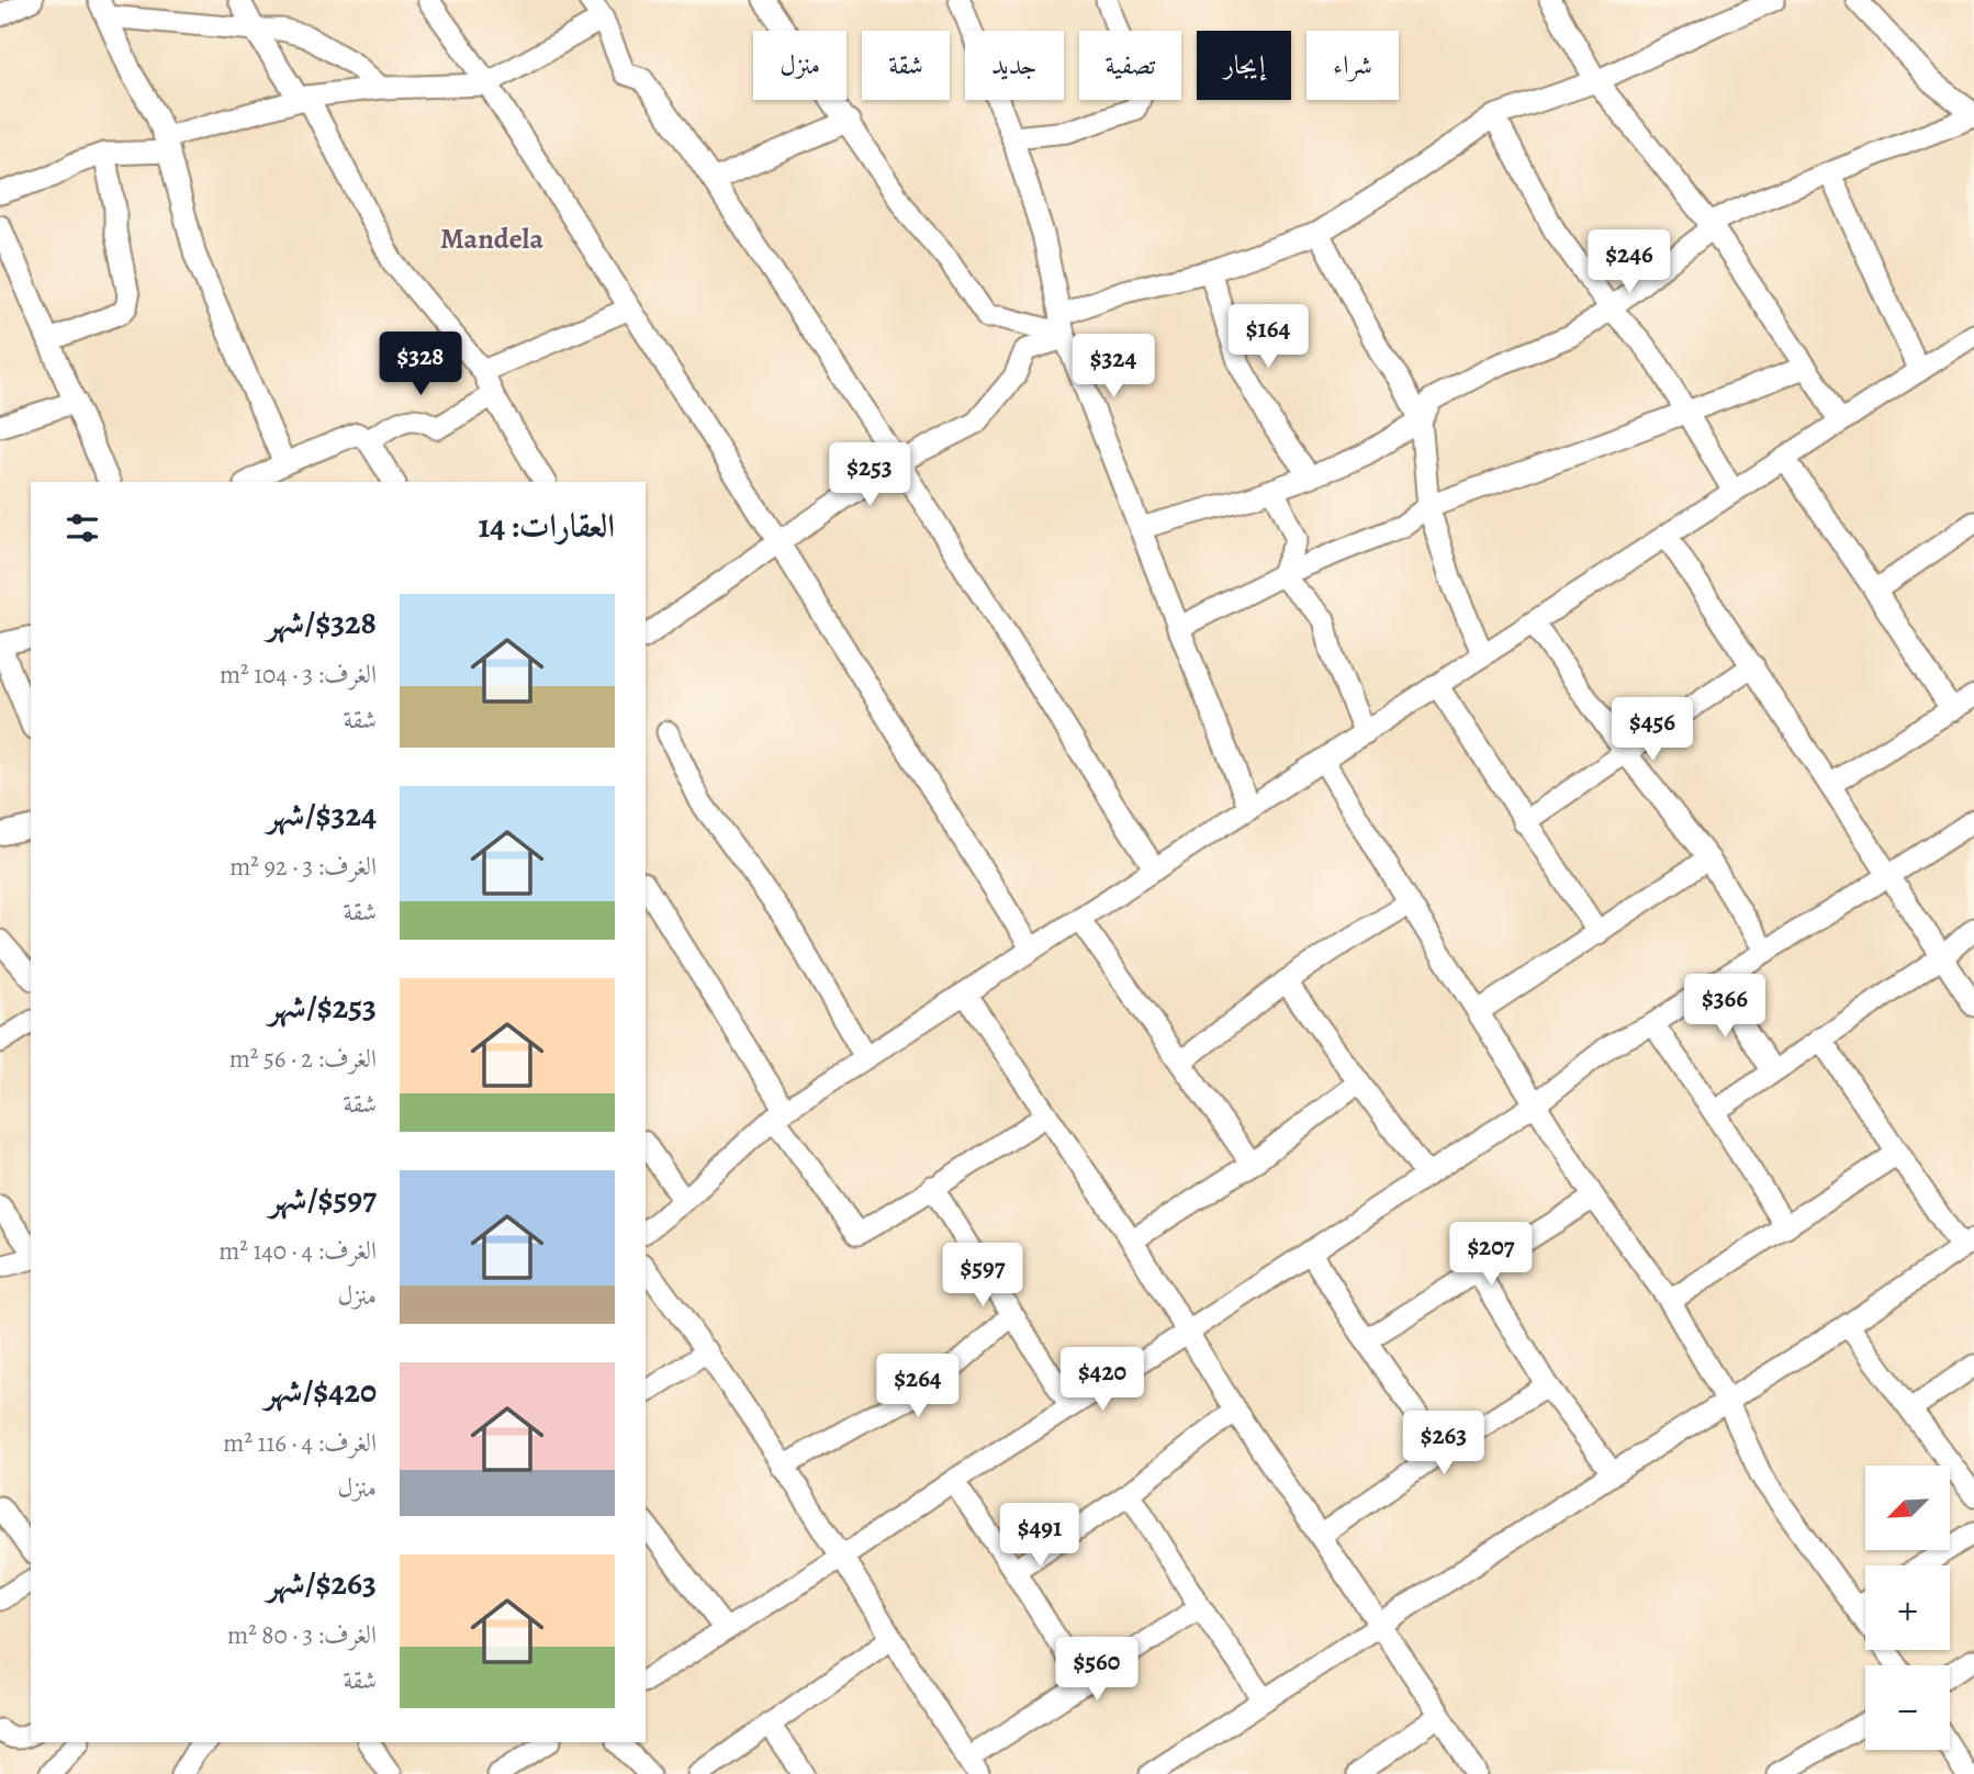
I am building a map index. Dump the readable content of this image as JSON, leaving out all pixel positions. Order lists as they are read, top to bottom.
{
  "districts": ["Mandela"],
  "north": "bottom left",
  "page": {
    "chip": [
      "شراء",
      "إيجار",
      "تصفية",
      "جديد",
      "شقة",
      "منزل"
    ],
    "price": [
      "$246",
      "$164",
      "$328",
      "$324",
      "$253",
      "$456",
      "$366",
      "$207",
      "$597",
      "$420",
      "$264",
      "$263",
      "$491",
      "$560"
    ],
    "heading": "العقارات: 14",
    "list": [
      {
        "name": "$328/شهر",
        "note": "الغرف: 3 · 104 m² · شقة"
      },
      {
        "name": "$324/شهر",
        "note": "الغرف: 3 · 92 m² · شقة"
      },
      {
        "name": "$253/شهر",
        "note": "الغرف: 2 · 56 m² · شقة"
      },
      {
        "name": "$597/شهر",
        "note": "الغرف: 4 · 140 m² · منزل"
      },
      {
        "name": "$420/شهر",
        "note": "الغرف: 4 · 116 m² · منزل"
      },
      {
        "name": "$263/شهر",
        "note": "الغرف: 3 · 80 m² · شقة"
      }
    ],
    "map_buttons": ["+", "−"]
  }
}
